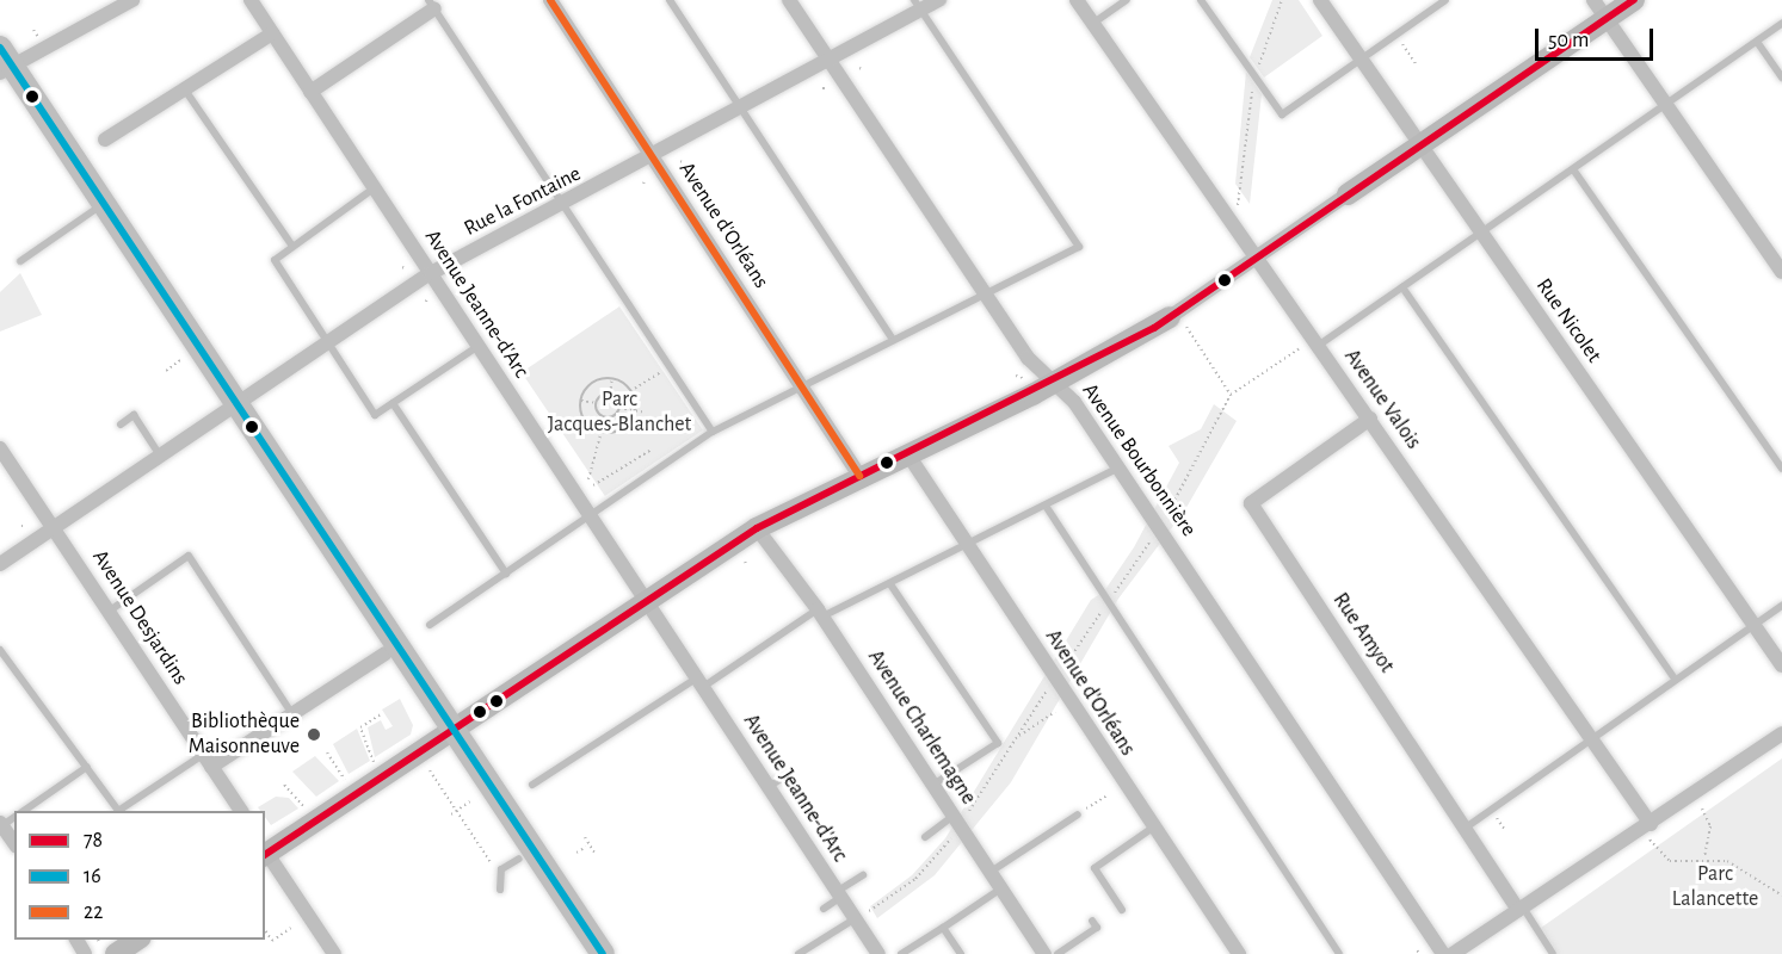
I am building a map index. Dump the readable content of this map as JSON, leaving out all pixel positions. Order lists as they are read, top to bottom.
{
  "streets": {
    "street": [
      "Rue la Fontaine",
      "Avenue d'Orléans",
      "Avenue Jeanne-d'Arc",
      "Rue Nicolet",
      "Avenue Valois",
      "Avenue Bourbonnière",
      "Avenue Desjardins",
      "Rue Amyot",
      "Avenue Charlemagne"
    ]
  },
  "crossings": [
    ["Rue la Fontaine", "Avenue d'Orléans"],
    ["Rue la Fontaine", "Avenue Jeanne-d'Arc"],
    ["Rue la Fontaine", "Avenue Bourbonnière"],
    ["Rue la Fontaine", "Avenue Desjardins"],
    ["Avenue Valois", "Rue Amyot"]
  ],
  "parks": ["Parc Jacques-Blanchet", "Parc Lalancette"],
  "places": ["Bibliothèque Maisonneuve"],
  "lines": ["transit line 78", "transit line 22", "transit line 16"],
  "legend": ["78", "16", "22"],
  "scale_bar": "50 m"
}
